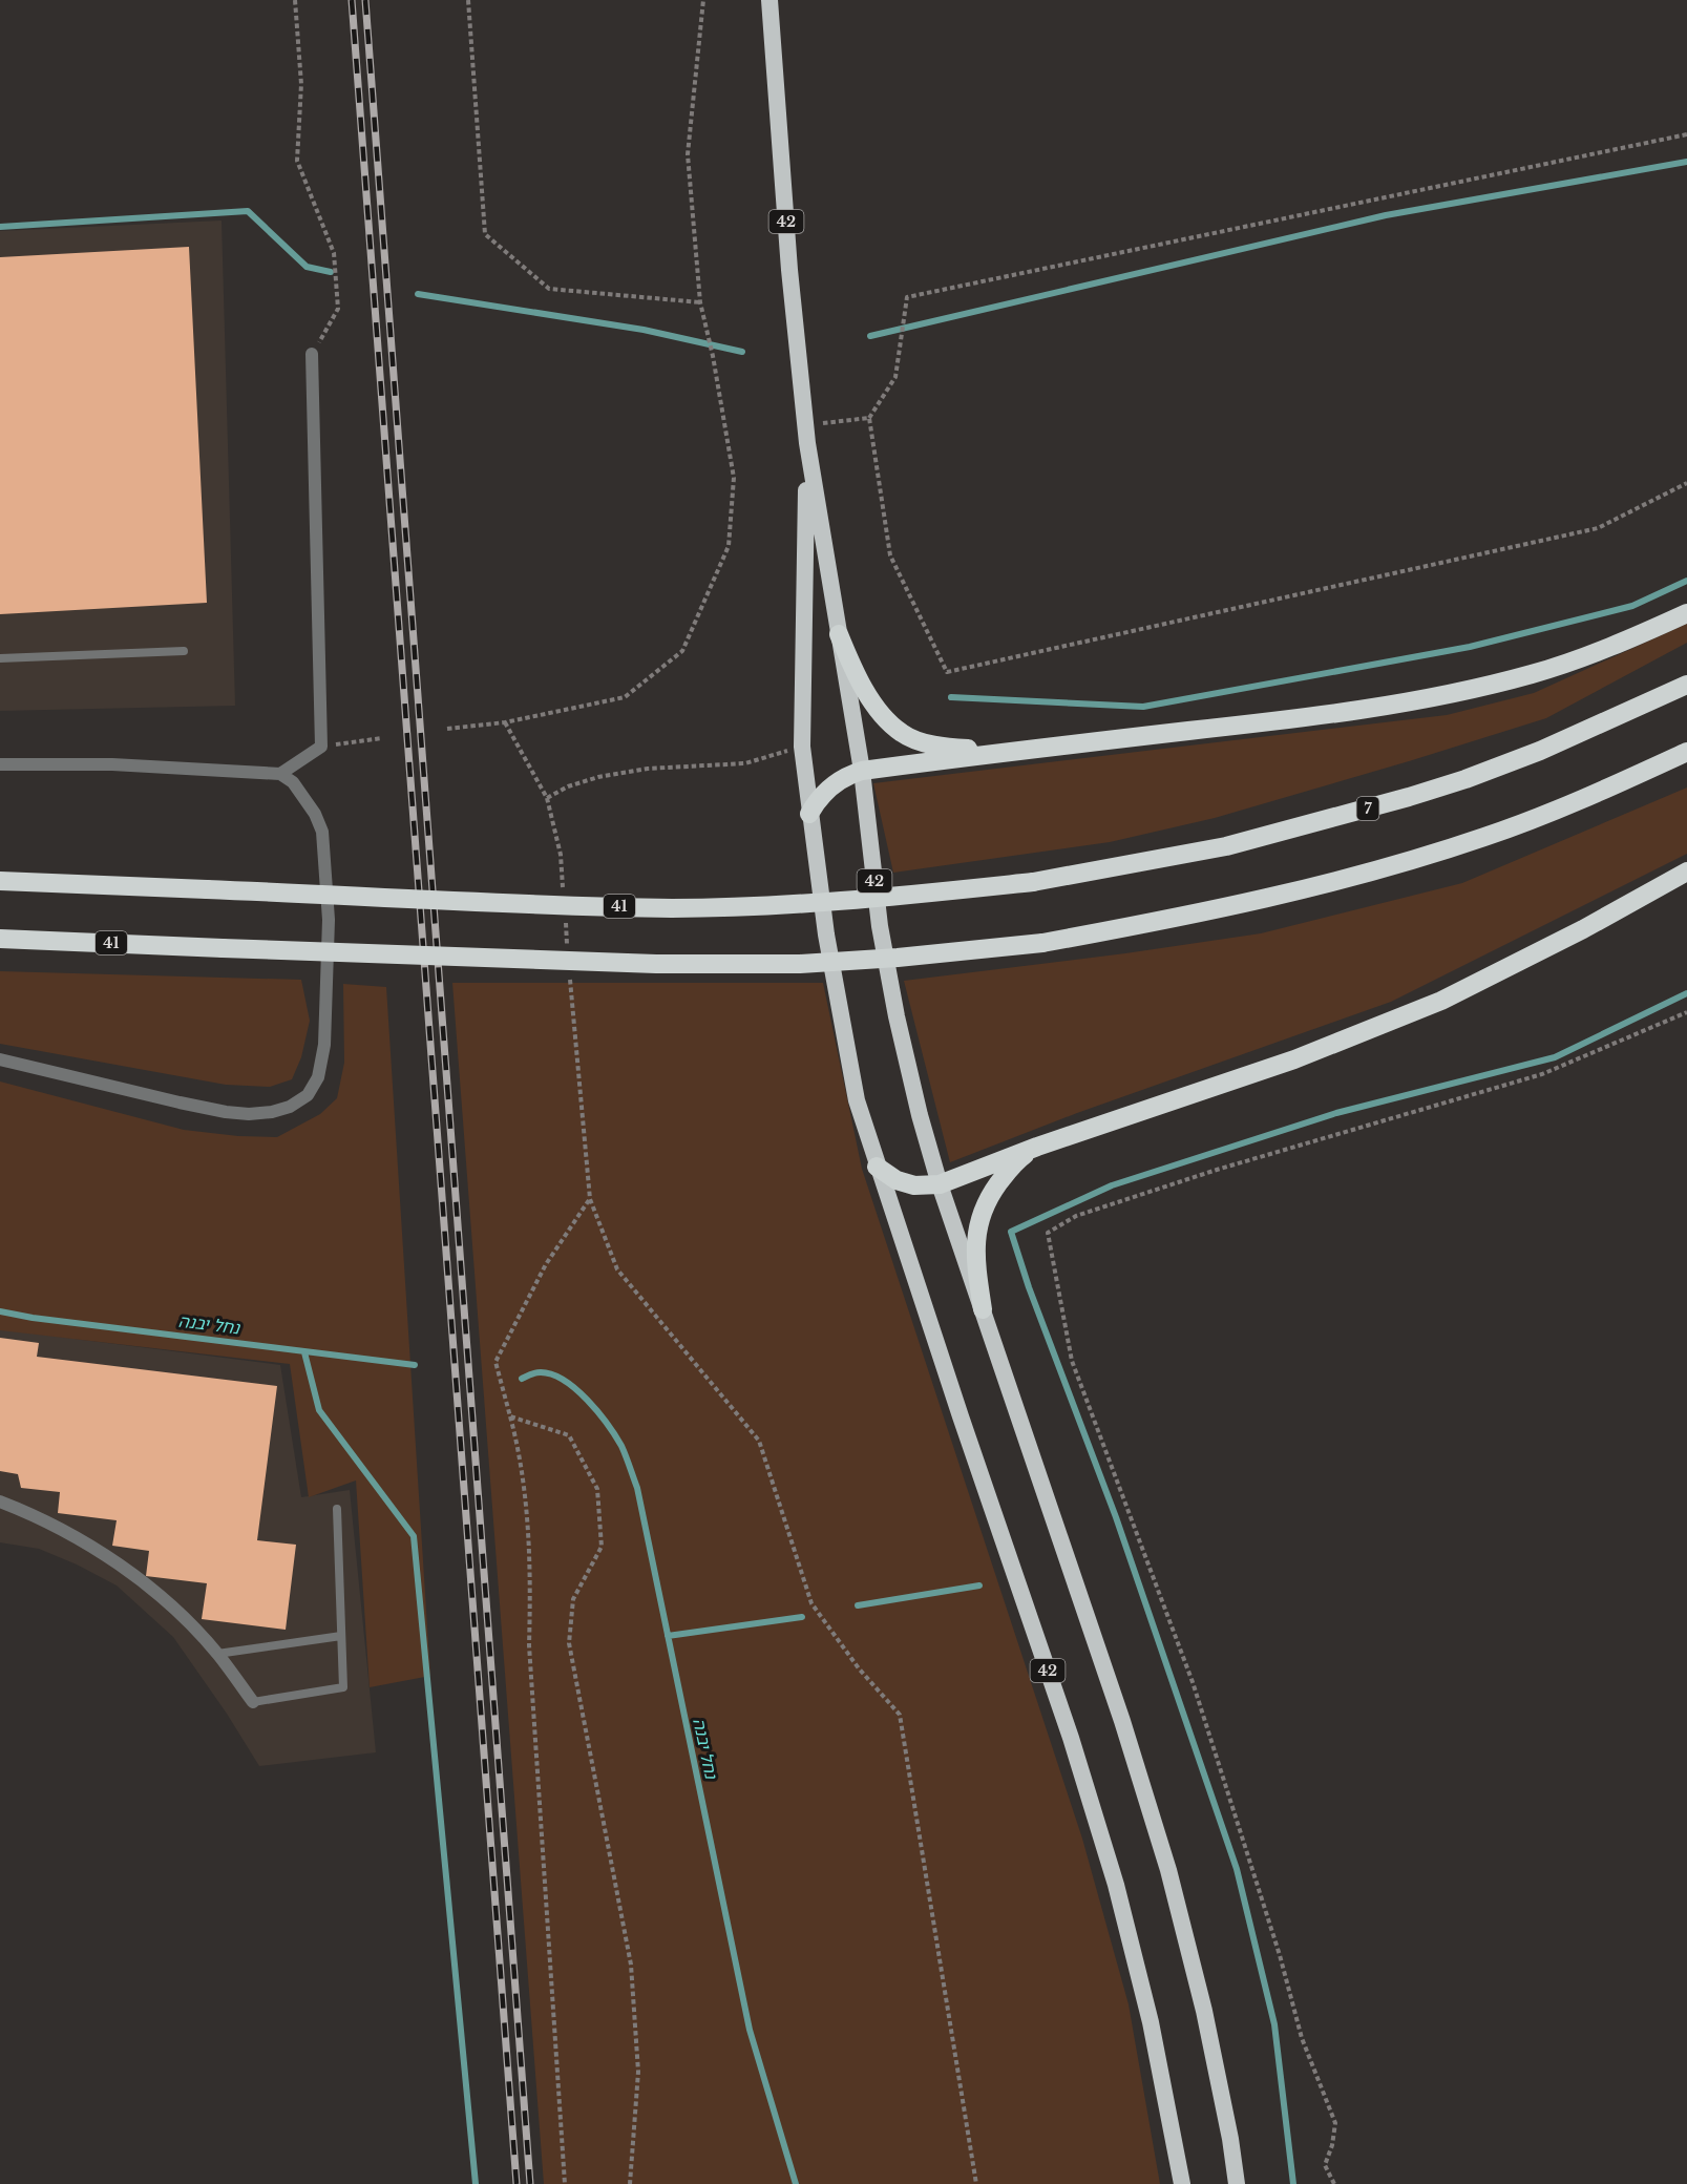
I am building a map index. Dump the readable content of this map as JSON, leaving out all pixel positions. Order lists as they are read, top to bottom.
{
  "streets": {
    "highway": ["42", "7", "41"]
  },
  "crossings": [
    ["7", "41"]
  ],
  "water": ["נחל יבנה"]
}
